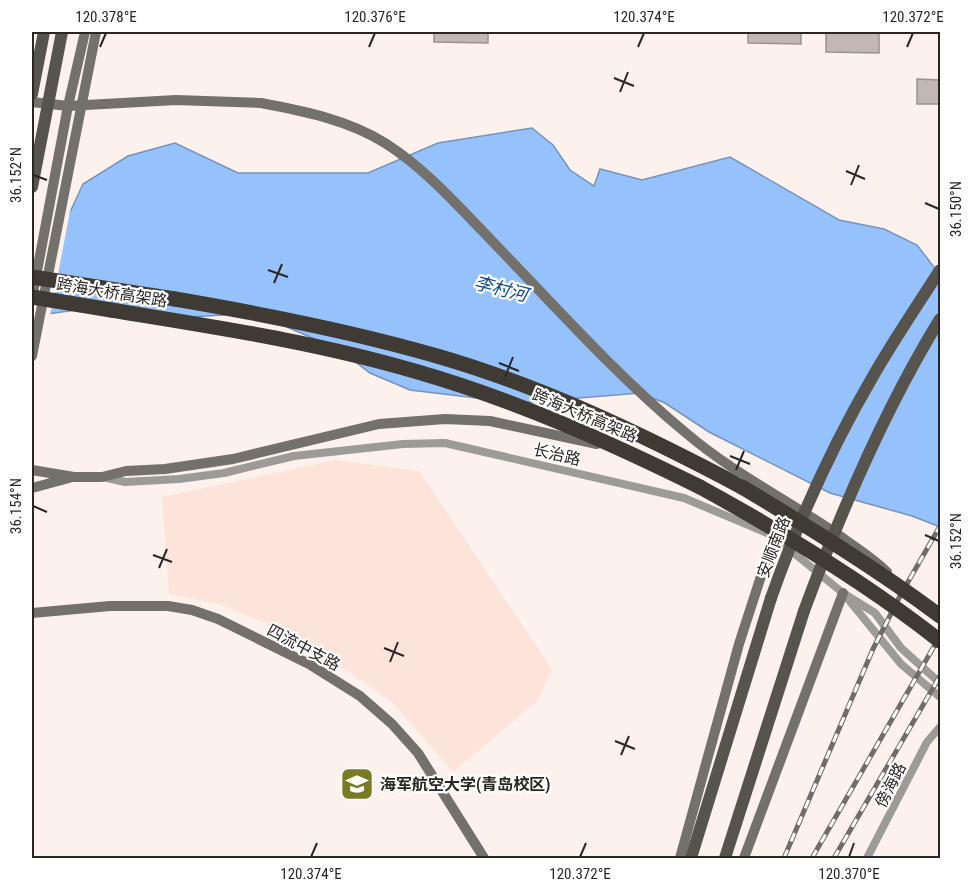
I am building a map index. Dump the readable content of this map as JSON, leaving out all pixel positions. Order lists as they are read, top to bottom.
{
  "streets": {
    "highway": ["跨海大桥高架路"],
    "main road": ["安顺南路", "四流中支路"],
    "street": ["长治路", "傍海路"]
  },
  "water": ["李村河"],
  "places": {
    "school or university": ["海军航空大学(青岛校区)"]
  },
  "coordinates": [
    "120.378°E",
    "120.376°E",
    "120.374°E",
    "120.372°E",
    "36.152°N",
    "36.150°N",
    "36.154°N",
    "120.370°E"
  ]
}
